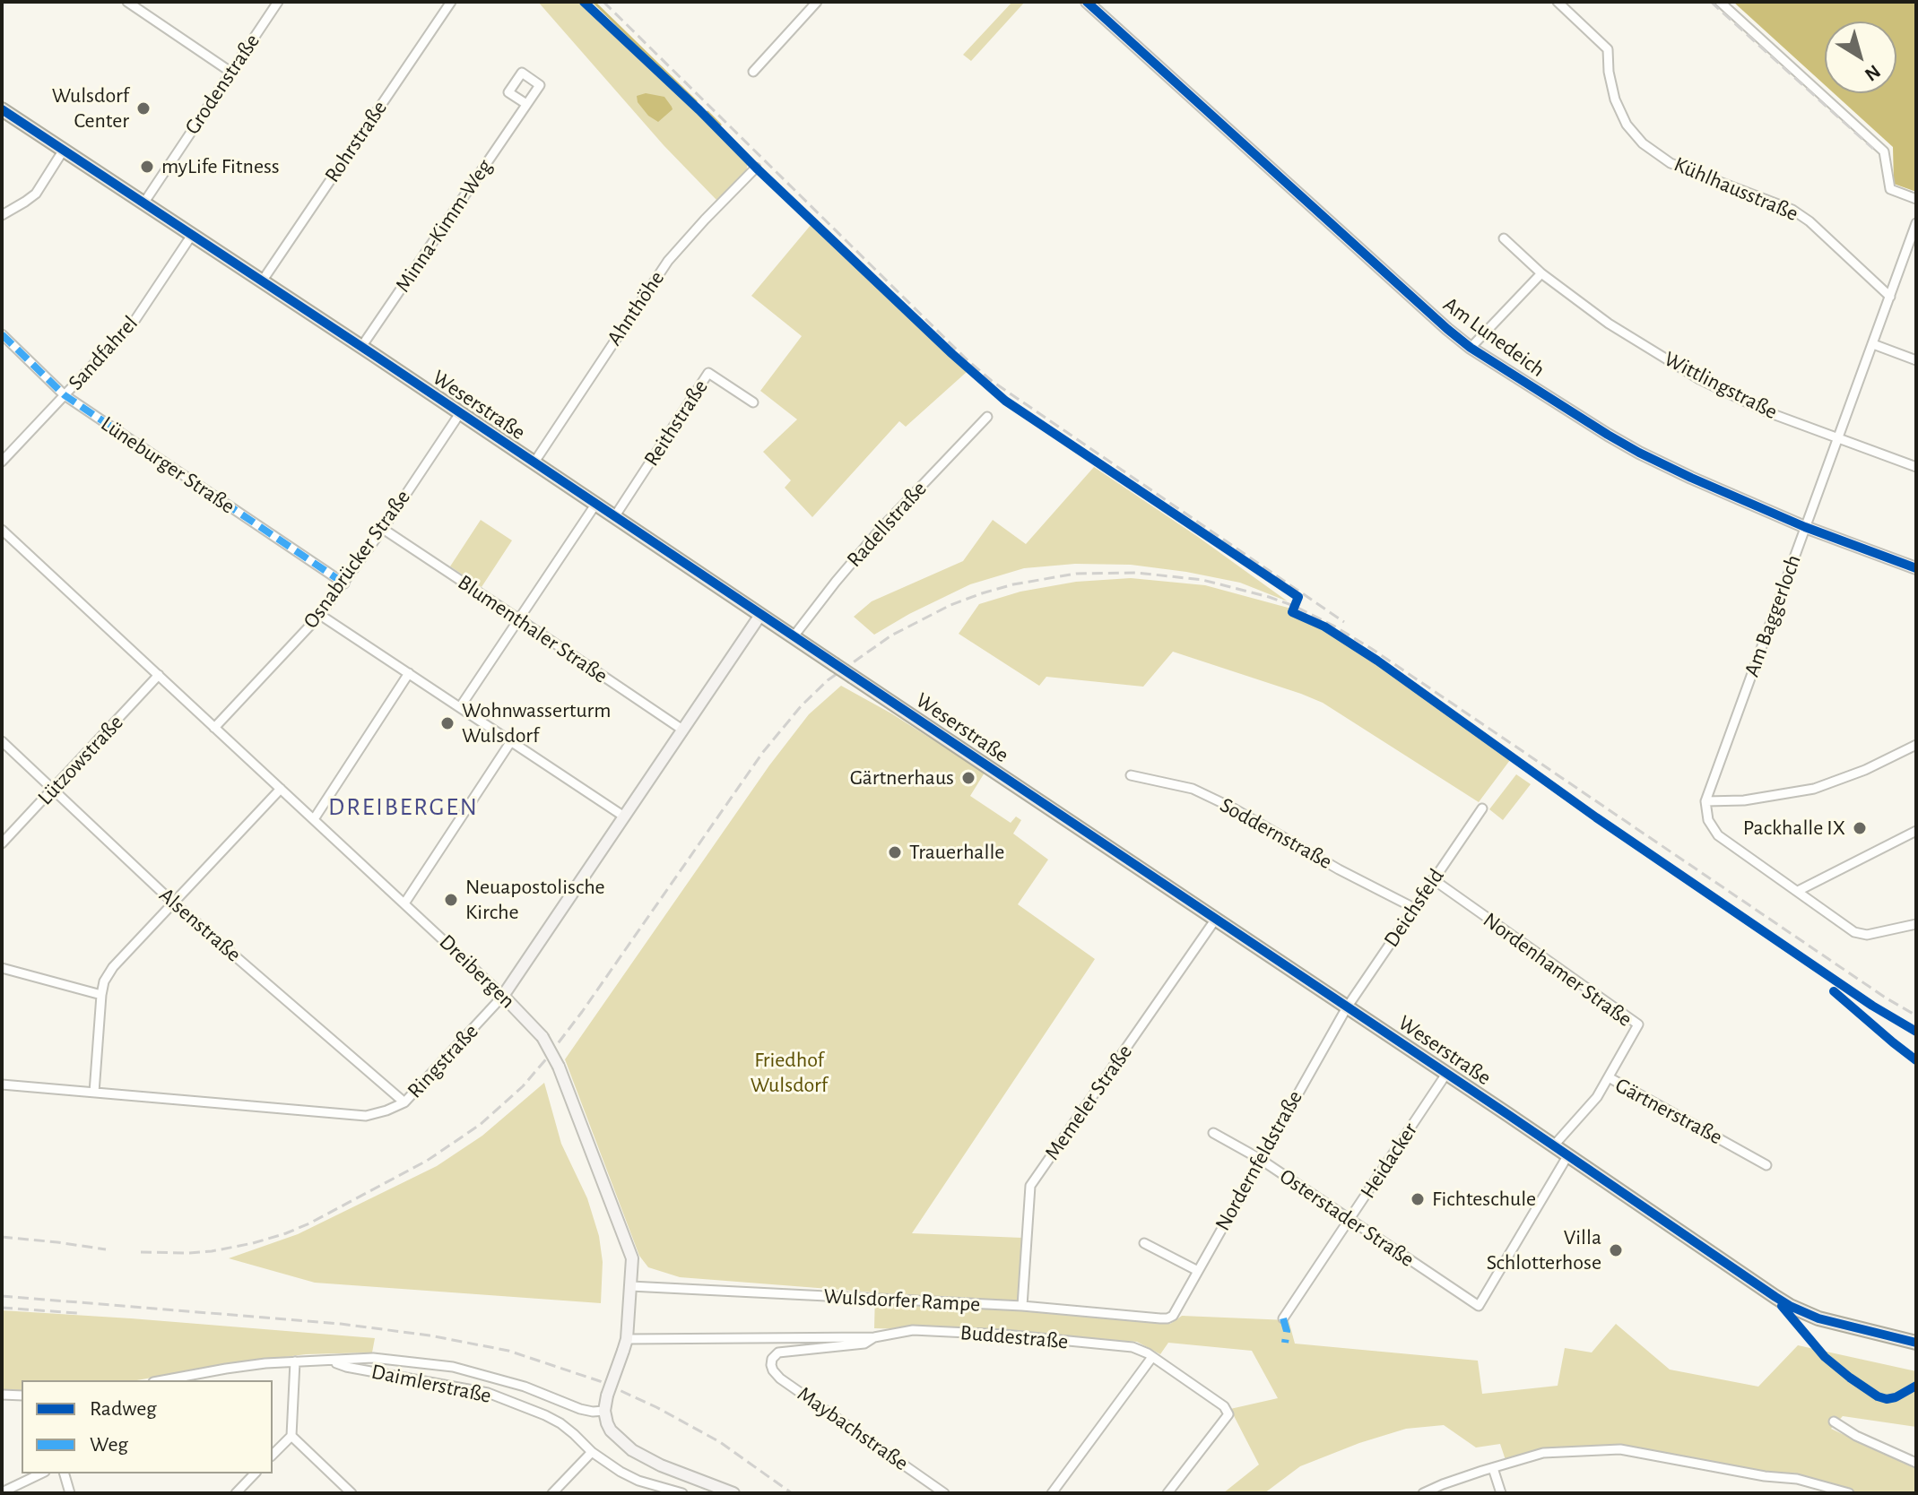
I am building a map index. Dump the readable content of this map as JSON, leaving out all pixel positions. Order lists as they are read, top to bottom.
{
  "streets": {
    "main road": ["Weserstraße"],
    "street": [
      "Grodenstraße",
      "Rohrstraße",
      "Kühlhausstraße",
      "Minna-Kimm-Weg",
      "Ahnthöhe",
      "Am Lunedeich",
      "Sandfahrel",
      "Wittlingstraße",
      "Reithstraße",
      "Lüneburger Straße",
      "Radellstraße",
      "Osnabrücker Straße",
      "Am Baggerloch",
      "Blumenthaler Straße",
      "Lützowstraße",
      "Soddernstraße",
      "Deichsfeld",
      "Alsenstraße",
      "Nordenhamer Straße",
      "Dreibergen",
      "Ringstraße",
      "Memeler Straße",
      "Gärtnerstraße",
      "Nordernfeldstraße",
      "Heidacker",
      "Osterstader Straße",
      "Wulsdorfer Rampe",
      "Buddestraße",
      "Daimlerstraße",
      "Maybachstraße"
    ]
  },
  "crossings": [
    ["Grodenstraße", "Weserstraße"],
    ["Rohrstraße", "Weserstraße"],
    ["Kühlhausstraße", "Am Baggerloch"],
    ["Minna-Kimm-Weg", "Weserstraße"],
    ["Ahnthöhe", "Weserstraße"],
    ["Am Lunedeich", "Am Baggerloch"],
    ["Sandfahrel", "Weserstraße"],
    ["Sandfahrel", "Lüneburger Straße"],
    ["Wittlingstraße", "Am Baggerloch"],
    ["Weserstraße", "Reithstraße"],
    ["Weserstraße", "Radellstraße"],
    ["Weserstraße", "Osnabrücker Straße"],
    ["Weserstraße", "Deichsfeld"],
    ["Weserstraße", "Ringstraße"],
    ["Weserstraße", "Memeler Straße"],
    ["Weserstraße", "Gärtnerstraße"],
    ["Weserstraße", "Nordernfeldstraße"],
    ["Weserstraße", "Heidacker"],
    ["Weserstraße", "Osterstader Straße"],
    ["Lüneburger Straße", "Osnabrücker Straße"],
    ["Osnabrücker Straße", "Blumenthaler Straße"],
    ["Osnabrücker Straße", "Dreibergen"],
    ["Blumenthaler Straße", "Ringstraße"],
    ["Lützowstraße", "Alsenstraße"],
    ["Lützowstraße", "Dreibergen"],
    ["Soddernstraße", "Deichsfeld"],
    ["Deichsfeld", "Nordenhamer Straße"],
    ["Deichsfeld", "Nordernfeldstraße"],
    ["Alsenstraße", "Ringstraße"],
    ["Nordenhamer Straße", "Gärtnerstraße"],
    ["Dreibergen", "Ringstraße"],
    ["Dreibergen", "Wulsdorfer Rampe"],
    ["Dreibergen", "Buddestraße"],
    ["Dreibergen", "Daimlerstraße"],
    ["Memeler Straße", "Wulsdorfer Rampe"],
    ["Nordernfeldstraße", "Osterstader Straße"],
    ["Nordernfeldstraße", "Wulsdorfer Rampe"],
    ["Heidacker", "Osterstader Straße"],
    ["Buddestraße", "Maybachstraße"]
  ],
  "districts": ["DREIBERGEN"],
  "parks": ["Friedhof Wulsdorf"],
  "places": [
    "Wulsdorf Center",
    "myLife Fitness",
    "Wohnwasserturm Wulsdorf",
    "Gärtnerhaus",
    "Packhalle IX",
    "Trauerhalle",
    "Neuapostolische Kirche",
    "Fichteschule",
    "Villa Schlotterhose"
  ],
  "legend": ["Radweg", "Weg"],
  "north": "bottom right"
}
